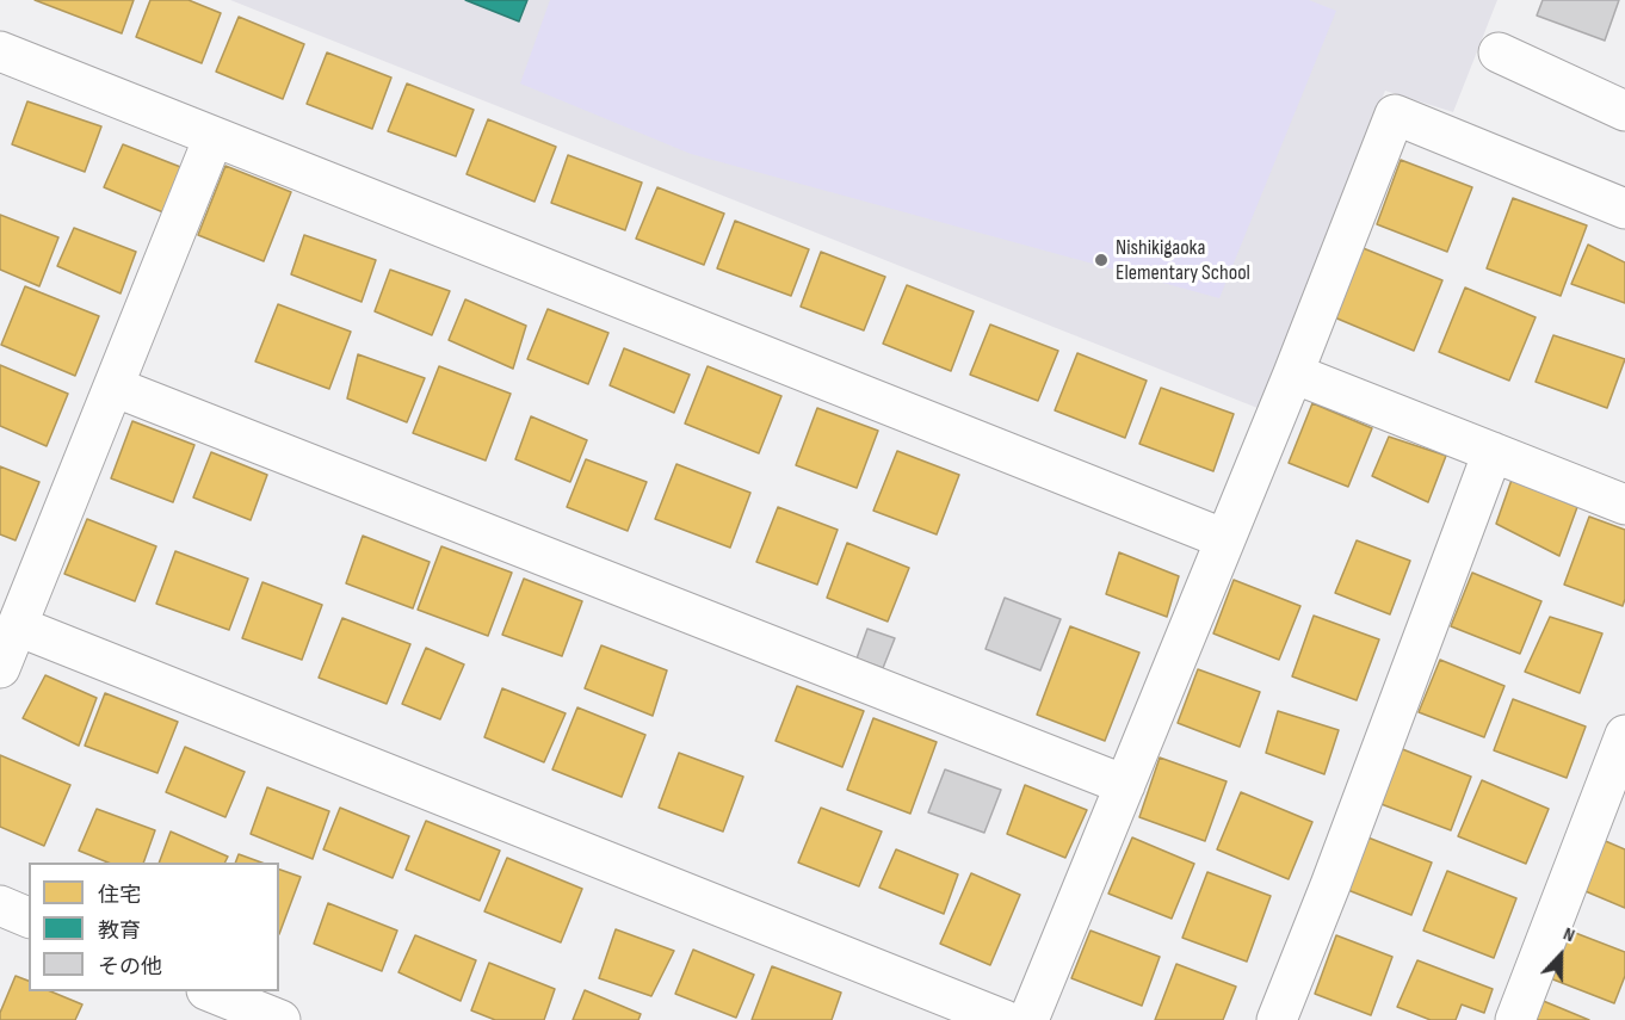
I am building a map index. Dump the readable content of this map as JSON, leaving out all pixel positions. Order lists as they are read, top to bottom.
{
  "places": ["Nishikigaoka Elementary School"],
  "legend": ["住宅", "教育", "その他"],
  "north": "top"
}
